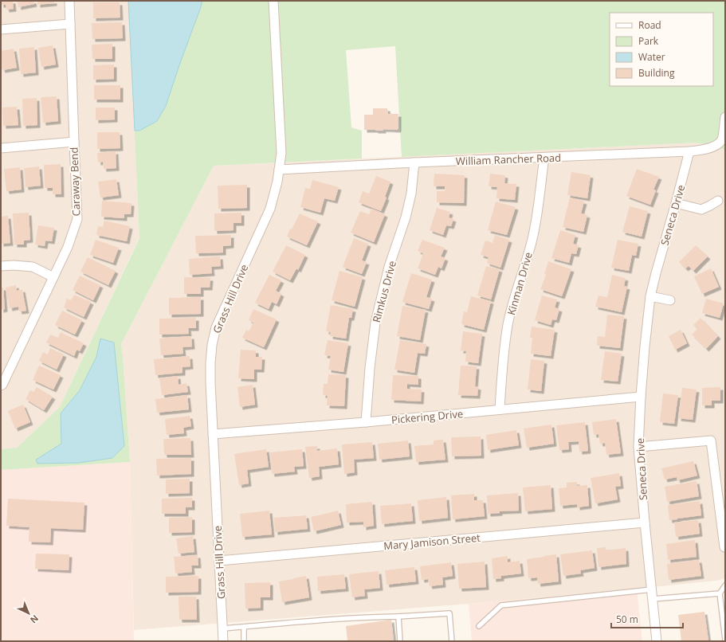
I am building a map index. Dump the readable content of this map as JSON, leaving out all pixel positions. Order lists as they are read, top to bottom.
{
  "streets": {
    "street": [
      "William Rancher Road",
      "Caraway Bend",
      "Seneca Drive",
      "Kinman Drive",
      "Rimkus Drive",
      "Grass Hill Drive",
      "Pickering Drive",
      "Mary Jamison Street"
    ]
  },
  "crossings": [
    ["William Rancher Road", "Seneca Drive"],
    ["William Rancher Road", "Kinman Drive"],
    ["William Rancher Road", "Rimkus Drive"],
    ["William Rancher Road", "Grass Hill Drive"],
    ["Seneca Drive", "Pickering Drive"],
    ["Seneca Drive", "Mary Jamison Street"],
    ["Kinman Drive", "Pickering Drive"],
    ["Rimkus Drive", "Pickering Drive"],
    ["Grass Hill Drive", "Pickering Drive"],
    ["Grass Hill Drive", "Mary Jamison Street"]
  ],
  "legend": [
    "Road",
    "Park",
    "Water",
    "Building"
  ],
  "scale_bar": "50 m",
  "north": "bottom right"
}
